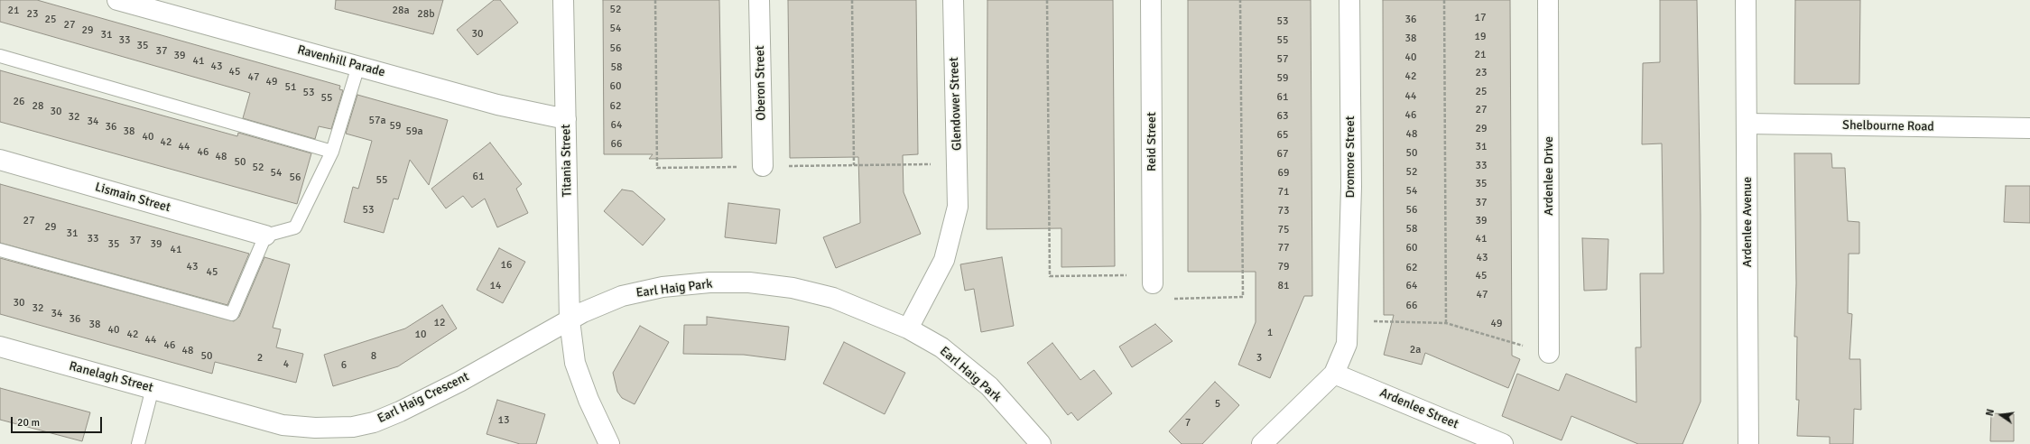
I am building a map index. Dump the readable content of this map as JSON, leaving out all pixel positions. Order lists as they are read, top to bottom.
{
  "streets": {
    "street": [
      "Ravenhill Parade",
      "Oberon Street",
      "Glendower Street",
      "Shelbourne Road",
      "Reid Street",
      "Dromore Street",
      "Titania Street",
      "Ardenlee Drive",
      "Lismain Street",
      "Ardenlee Avenue",
      "Earl Haig Park",
      "Ranelagh Street",
      "Earl Haig Crescent",
      "Ardenlee Street"
    ]
  },
  "crossings": [
    ["Ravenhill Parade", "Titania Street"],
    ["Glendower Street", "Earl Haig Park"],
    ["Shelbourne Road", "Ardenlee Avenue"],
    ["Dromore Street", "Ardenlee Street"],
    ["Titania Street", "Earl Haig Park"],
    ["Titania Street", "Earl Haig Crescent"],
    ["Earl Haig Park", "Earl Haig Crescent"],
    ["Ranelagh Street", "Earl Haig Crescent"]
  ],
  "house_numbers": [
    "52",
    "21",
    "28a",
    "23",
    "28b",
    "17",
    "25",
    "36",
    "53",
    "27",
    "54",
    "29",
    "30",
    "31",
    "19",
    "38",
    "33",
    "55",
    "35",
    "56",
    "37",
    "21",
    "39",
    "40",
    "57",
    "41",
    "43",
    "58",
    "45",
    "23",
    "42",
    "47",
    "59",
    "49",
    "60",
    "51",
    "25",
    "53",
    "44",
    "61",
    "55",
    "26",
    "28",
    "62",
    "27",
    "30",
    "46",
    "63",
    "32",
    "57a",
    "34",
    "64",
    "59",
    "36",
    "29",
    "38",
    "59a",
    "48",
    "65",
    "40",
    "42",
    "66",
    "44",
    "31",
    "46",
    "50",
    "67",
    "48",
    "50",
    "33",
    "52",
    "52",
    "54",
    "69",
    "61",
    "56",
    "55",
    "35",
    "54",
    "71",
    "37",
    "53",
    "56",
    "73",
    "27",
    "39",
    "29",
    "58",
    "75",
    "31",
    "33",
    "41",
    "37",
    "35",
    "39",
    "77",
    "60",
    "41",
    "43",
    "16",
    "43",
    "79",
    "62",
    "45",
    "45",
    "14",
    "81",
    "64",
    "47",
    "30",
    "66",
    "32",
    "34",
    "36",
    "12",
    "49",
    "38",
    "40",
    "1",
    "42",
    "10",
    "44",
    "46",
    "2a",
    "48",
    "50",
    "8",
    "2",
    "3",
    "4",
    "6",
    "5",
    "13",
    "7"
  ],
  "scale_bar": "20 m",
  "north": "left"
}
